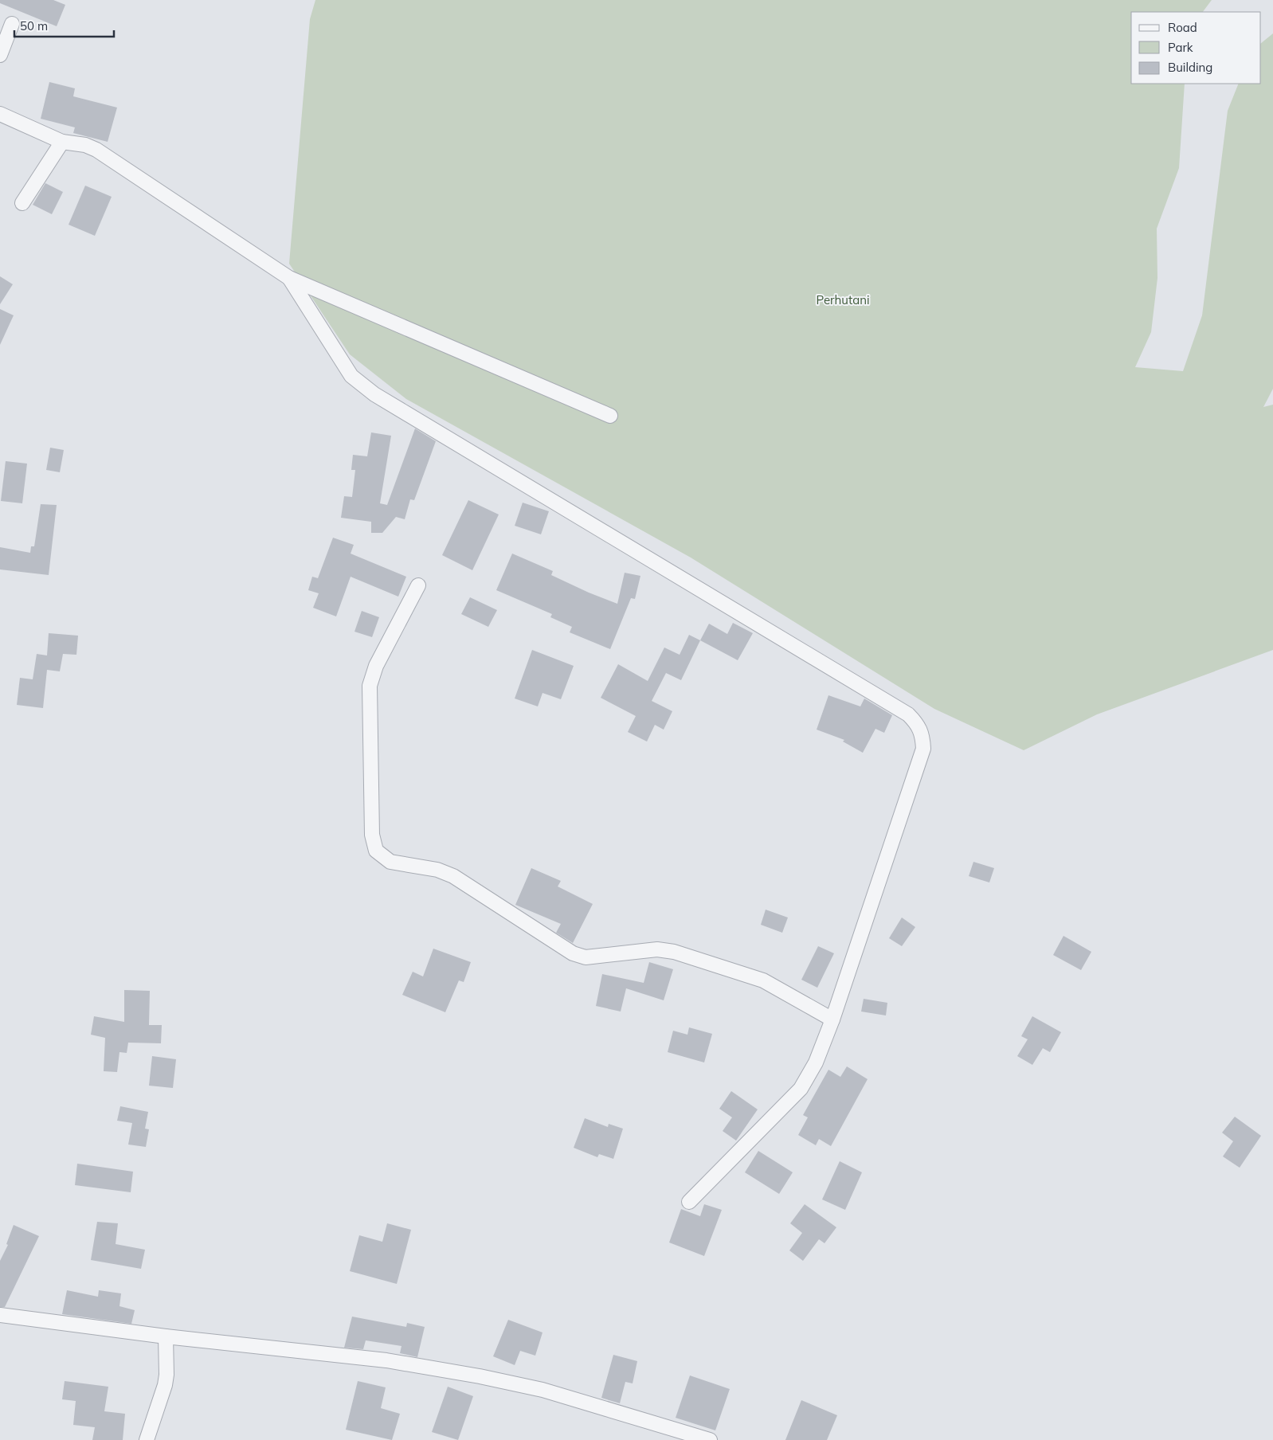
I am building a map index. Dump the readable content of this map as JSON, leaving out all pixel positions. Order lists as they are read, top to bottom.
{
  "parks": ["Perhutani"],
  "legend": ["Road", "Park", "Building"],
  "scale_bar": "50 m"
}
